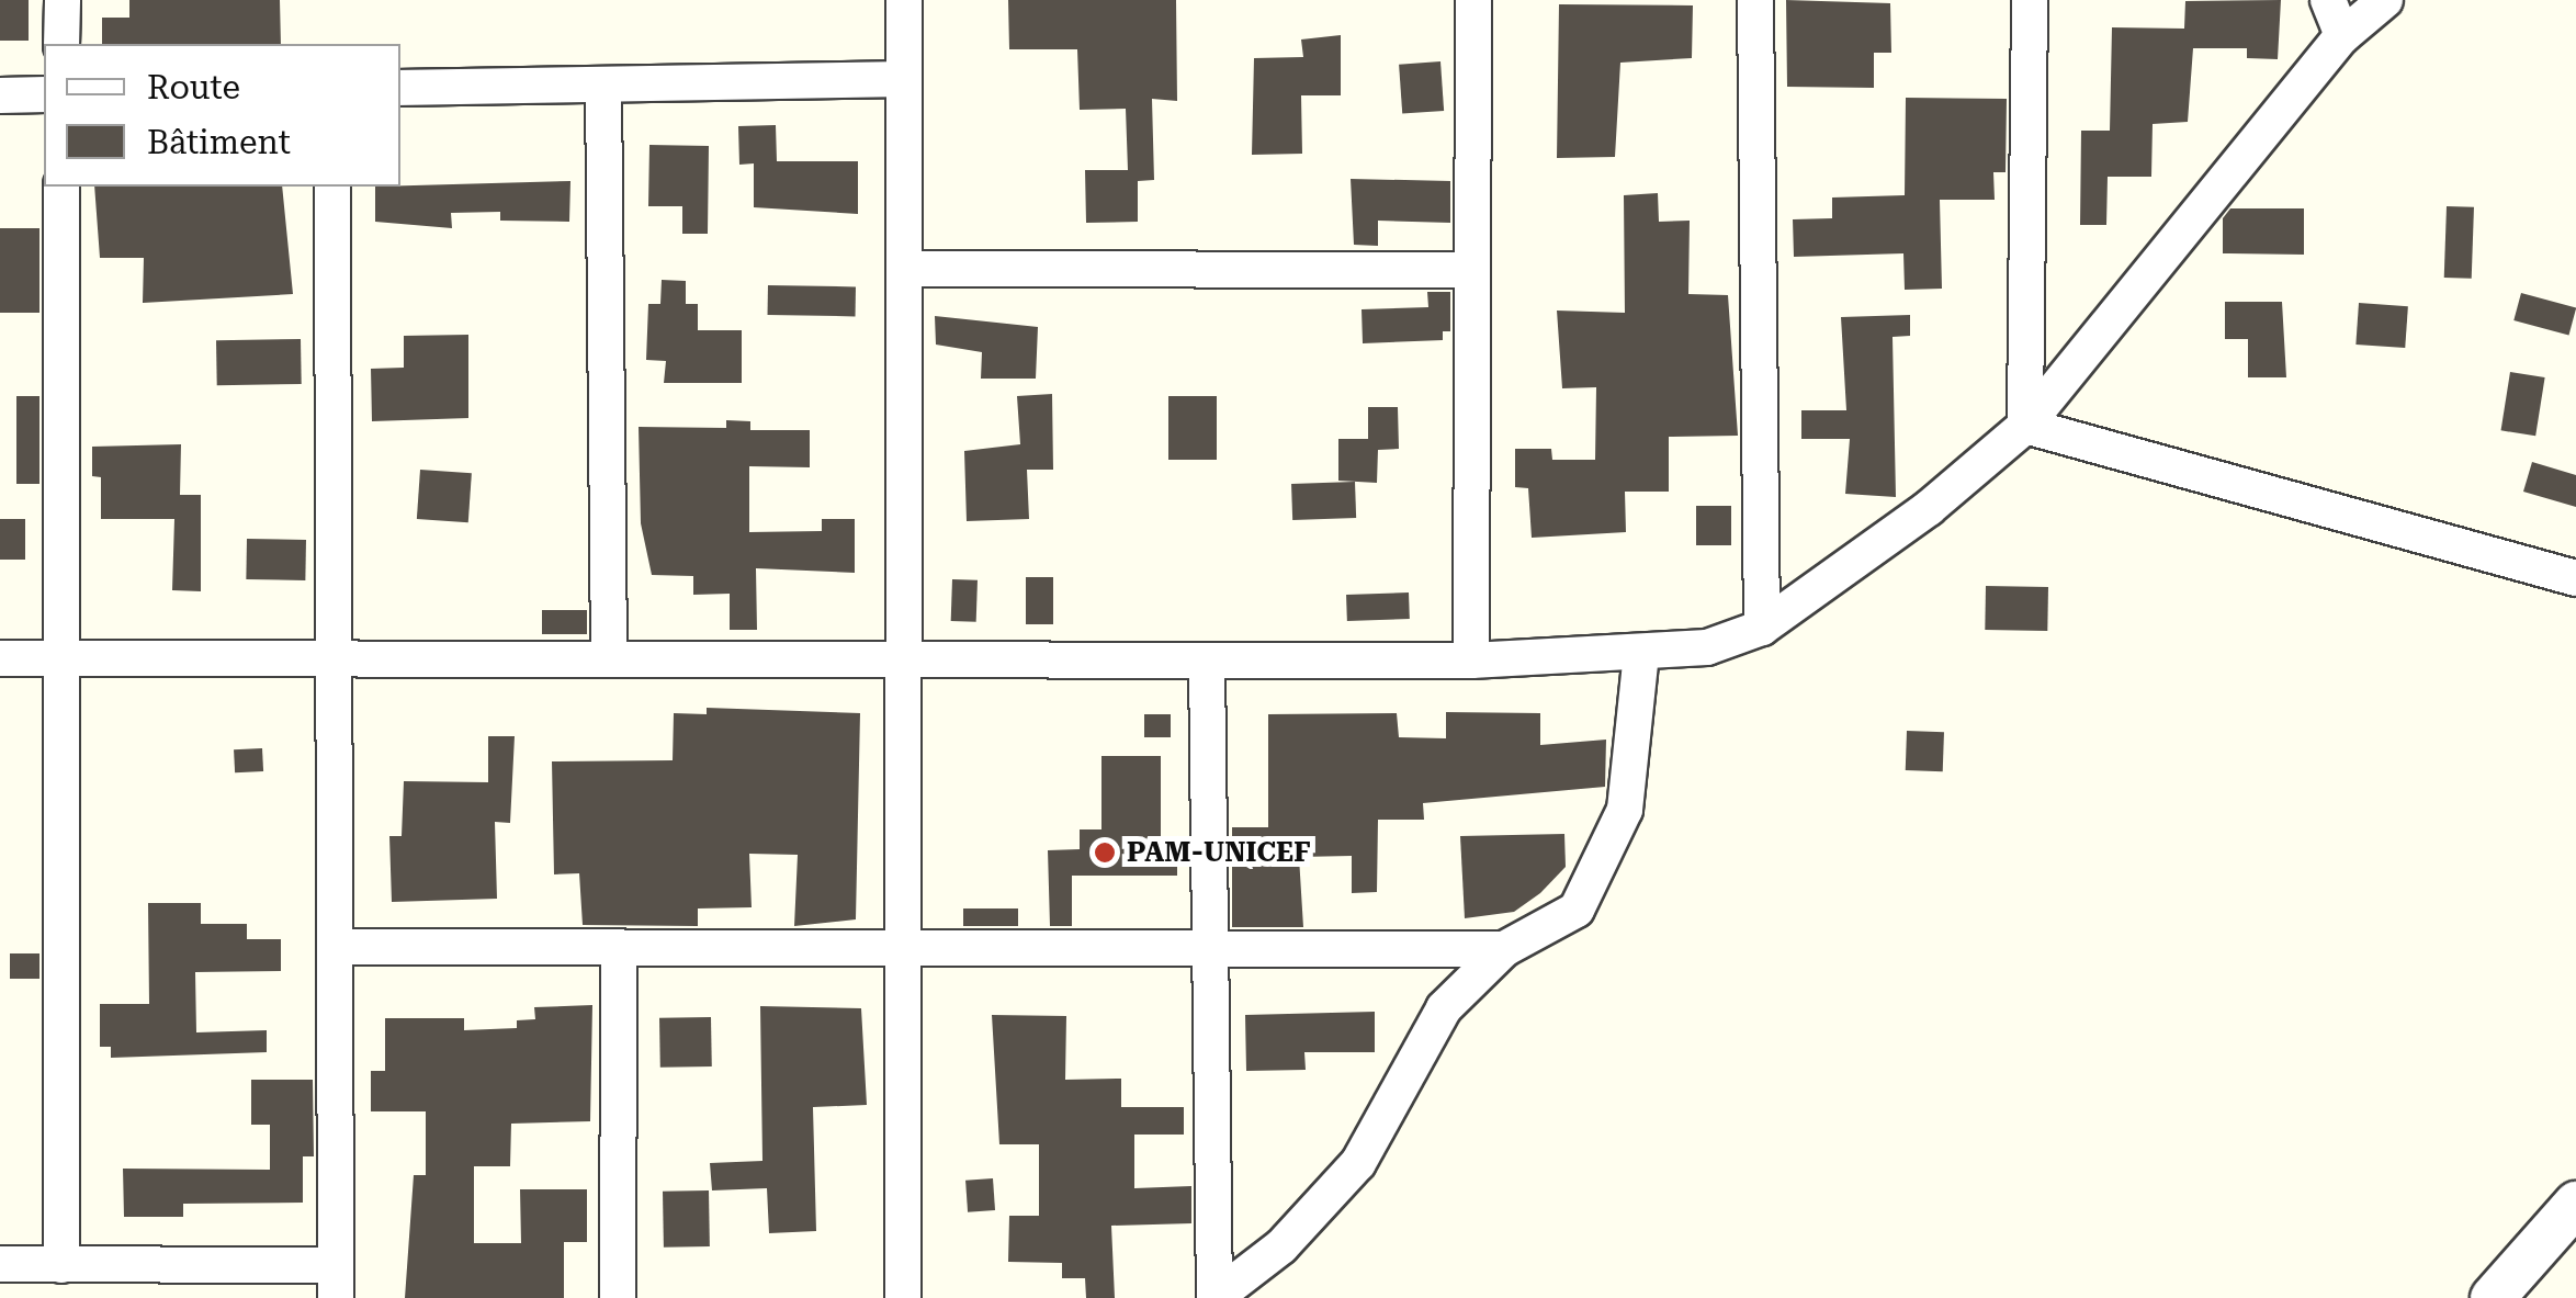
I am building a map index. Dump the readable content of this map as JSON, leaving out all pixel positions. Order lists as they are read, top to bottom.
{
  "places": ["PAM-UNICEF"],
  "legend": ["Route", "Bâtiment"]
}
